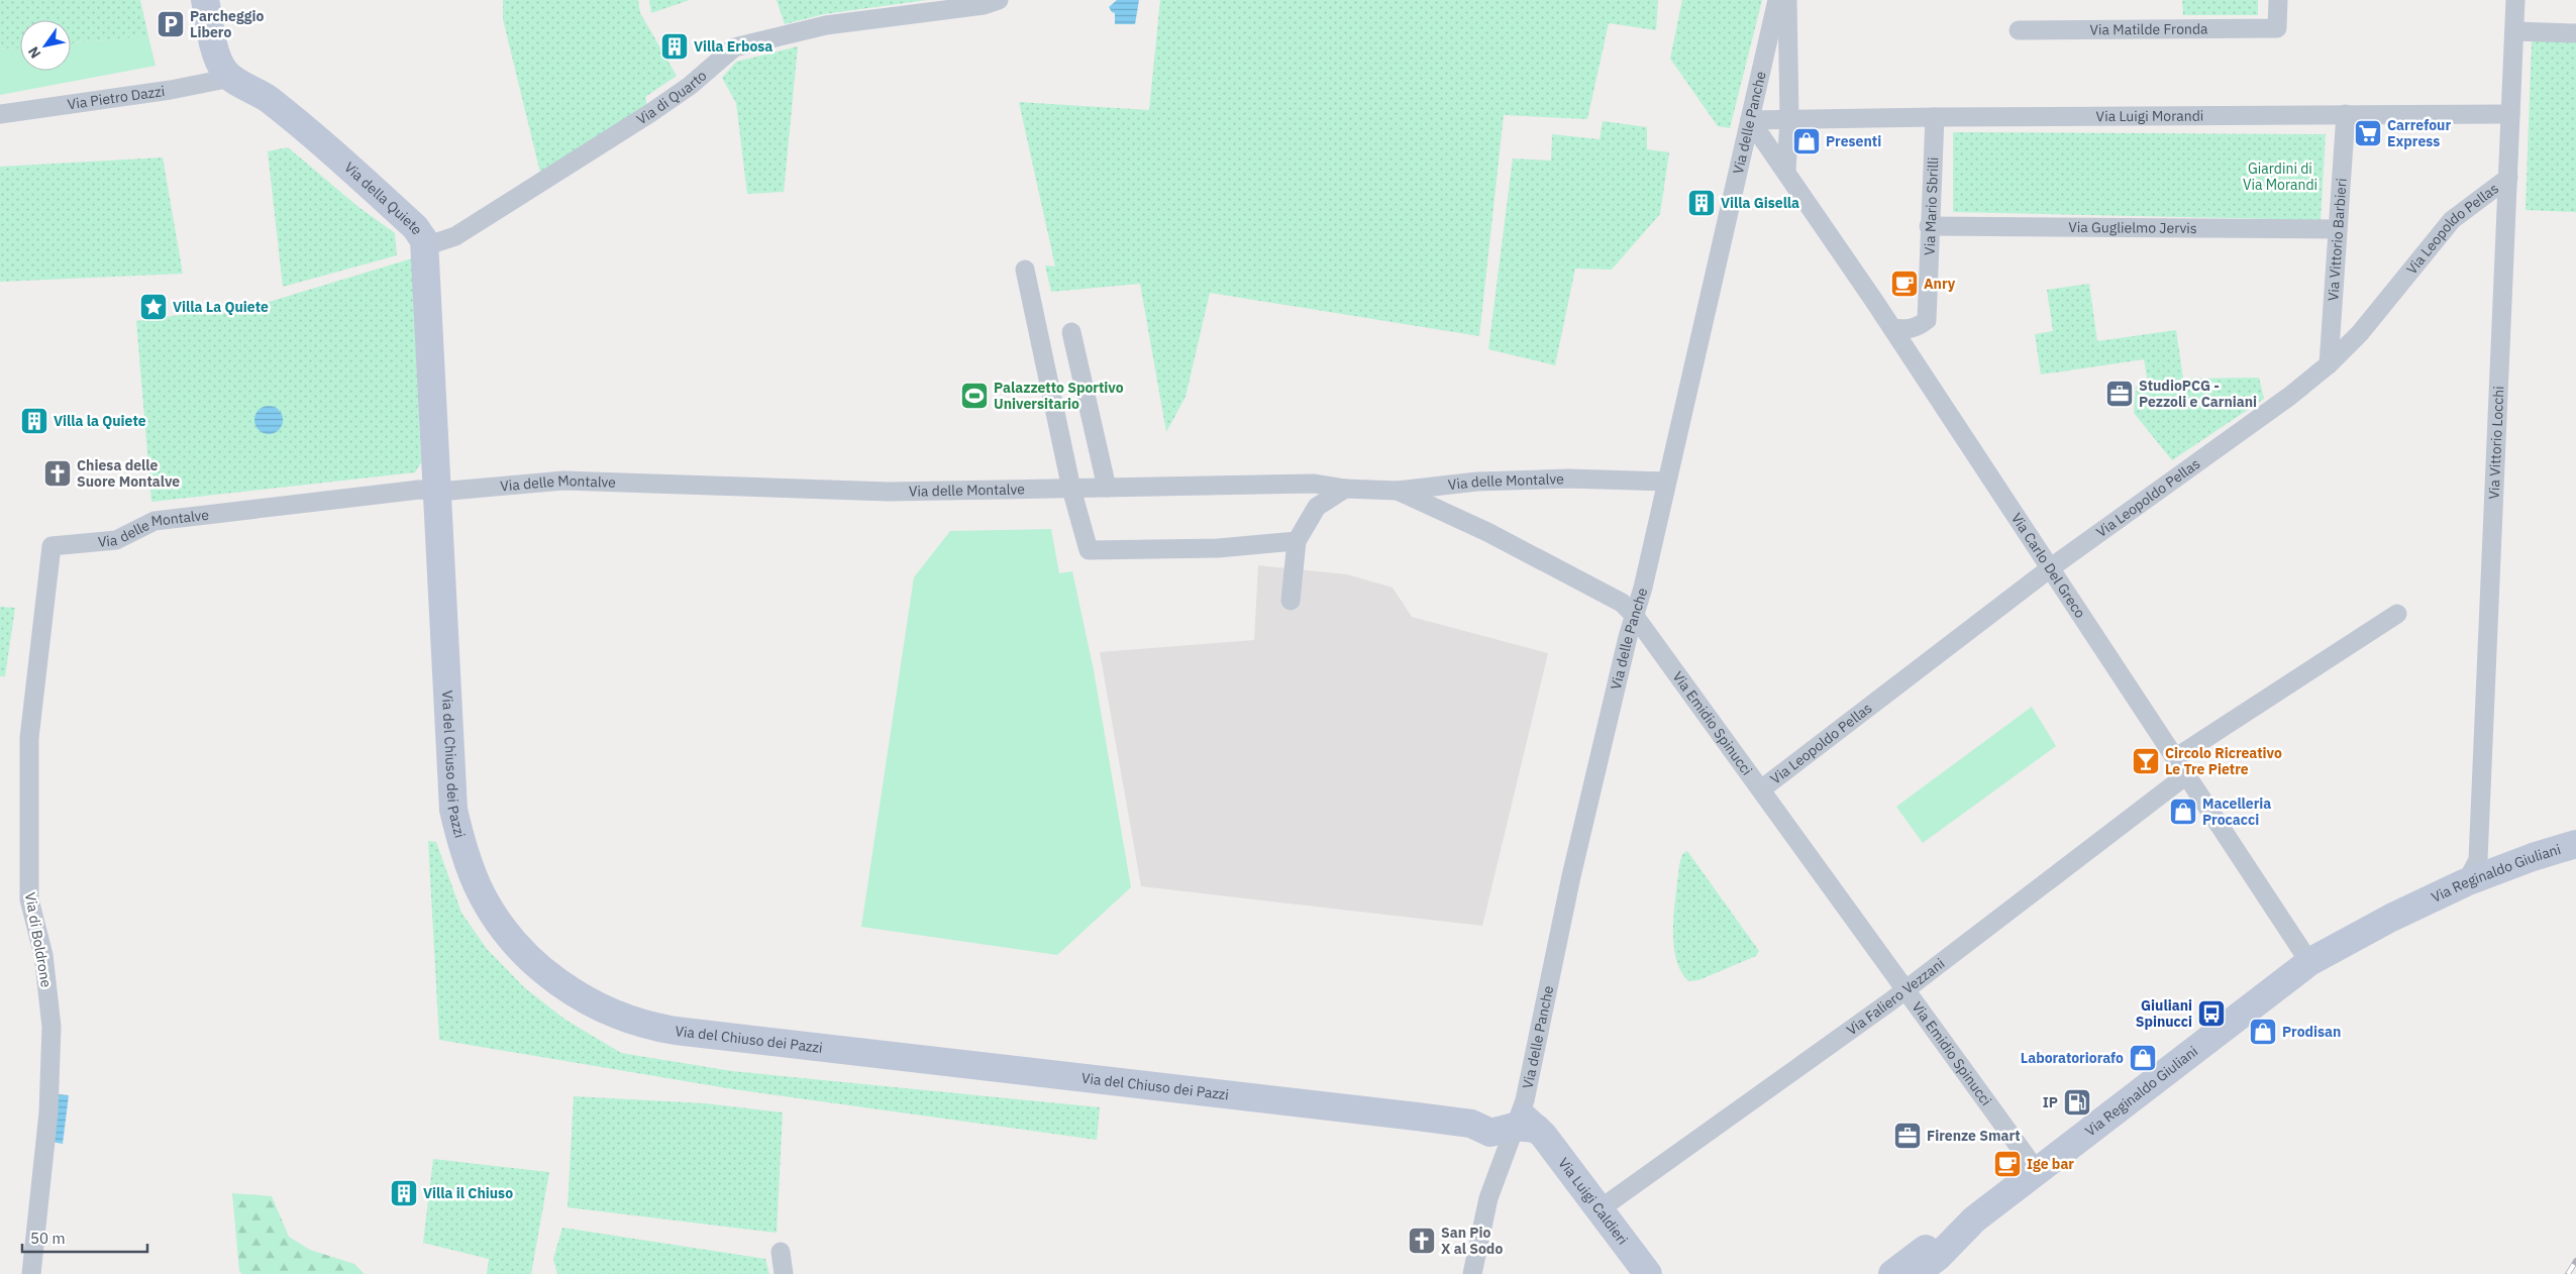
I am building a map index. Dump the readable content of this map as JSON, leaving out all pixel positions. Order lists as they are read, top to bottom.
{
  "streets": {
    "main road": [
      "Via della Quiete",
      "Via del Chiuso dei Pazzi",
      "Via Reginaldo Giuliani",
      "Via Luigi Caldieri"
    ],
    "street": [
      "Via Matilde Fronda",
      "Via di Quarto",
      "Via Pietro Dazzi",
      "Via Luigi Morandi",
      "Via delle Panche",
      "Via Mario Sbrilli",
      "Via Guglielmo Jervis",
      "Via Leopoldo Pellas",
      "Via Vittorio Barbieri",
      "Via Vittorio Locchi",
      "Via delle Montalve",
      "Via Carlo Del Greco",
      "Via Emidio Spinucci",
      "Via di Boldrone",
      "Via Faliero Vezzani"
    ]
  },
  "crossings": [
    ["Via di Quarto", "Via della Quiete"],
    ["Via Pietro Dazzi", "Via della Quiete"],
    ["Via Luigi Morandi", "Via delle Panche"],
    ["Via Luigi Morandi", "Via Mario Sbrilli"],
    ["Via Luigi Morandi", "Via Vittorio Barbieri"],
    ["Via Luigi Morandi", "Via Vittorio Locchi"],
    ["Via Luigi Morandi", "Via Carlo Del Greco"],
    ["Via delle Panche", "Via delle Montalve"],
    ["Via delle Panche", "Via Carlo Del Greco"],
    ["Via delle Panche", "Via Emidio Spinucci"],
    ["Via delle Panche", "Via del Chiuso dei Pazzi"],
    ["Via delle Panche", "Via Luigi Caldieri"],
    ["Via della Quiete", "Via delle Montalve"],
    ["Via della Quiete", "Via del Chiuso dei Pazzi"],
    ["Via Mario Sbrilli", "Via Guglielmo Jervis"],
    ["Via Mario Sbrilli", "Via Carlo Del Greco"],
    ["Via Guglielmo Jervis", "Via Vittorio Barbieri"],
    ["Via Leopoldo Pellas", "Via Vittorio Barbieri"],
    ["Via Leopoldo Pellas", "Via Vittorio Locchi"],
    ["Via Leopoldo Pellas", "Via Carlo Del Greco"],
    ["Via Leopoldo Pellas", "Via Emidio Spinucci"],
    ["Via Vittorio Locchi", "Via Reginaldo Giuliani"],
    ["Via delle Montalve", "Via Emidio Spinucci"],
    ["Via delle Montalve", "Via del Chiuso dei Pazzi"],
    ["Via delle Montalve", "Via di Boldrone"],
    ["Via Carlo Del Greco", "Via Reginaldo Giuliani"],
    ["Via Carlo Del Greco", "Via Faliero Vezzani"],
    ["Via Emidio Spinucci", "Via Reginaldo Giuliani"],
    ["Via Emidio Spinucci", "Via Faliero Vezzani"],
    ["Via del Chiuso dei Pazzi", "Via Luigi Caldieri"],
    ["Via Faliero Vezzani", "Via Luigi Caldieri"]
  ],
  "parks": ["Giardini di Via Morandi"],
  "places": {
    "parking": ["Parcheggio Libero"],
    "building": [
      "Villa Erbosa",
      "Villa Gisella",
      "Villa la Quiete",
      "Villa il Chiuso"
    ],
    "supermarket": ["Carrefour Express"],
    "shop": [
      "Presenti",
      "Macelleria Procacci",
      "Prodisan",
      "Laboratoriorafo"
    ],
    "cafe": ["Anry", "Ige bar"],
    "place": ["Villa La Quiete"],
    "office": ["StudioPCG - Pezzoli e Carniani", "Firenze Smart"],
    "sports": ["Palazzetto Sportivo Universitario"],
    "church": ["Chiesa delle Suore Montalve", "San Pio X al Sodo"],
    "bar": ["Circolo Ricreativo Le Tre Pietre"],
    "bus stop": ["Giuliani Spinucci"],
    "fuel station": ["IP"]
  },
  "scale_bar": "50 m",
  "north": "bottom left"
}
